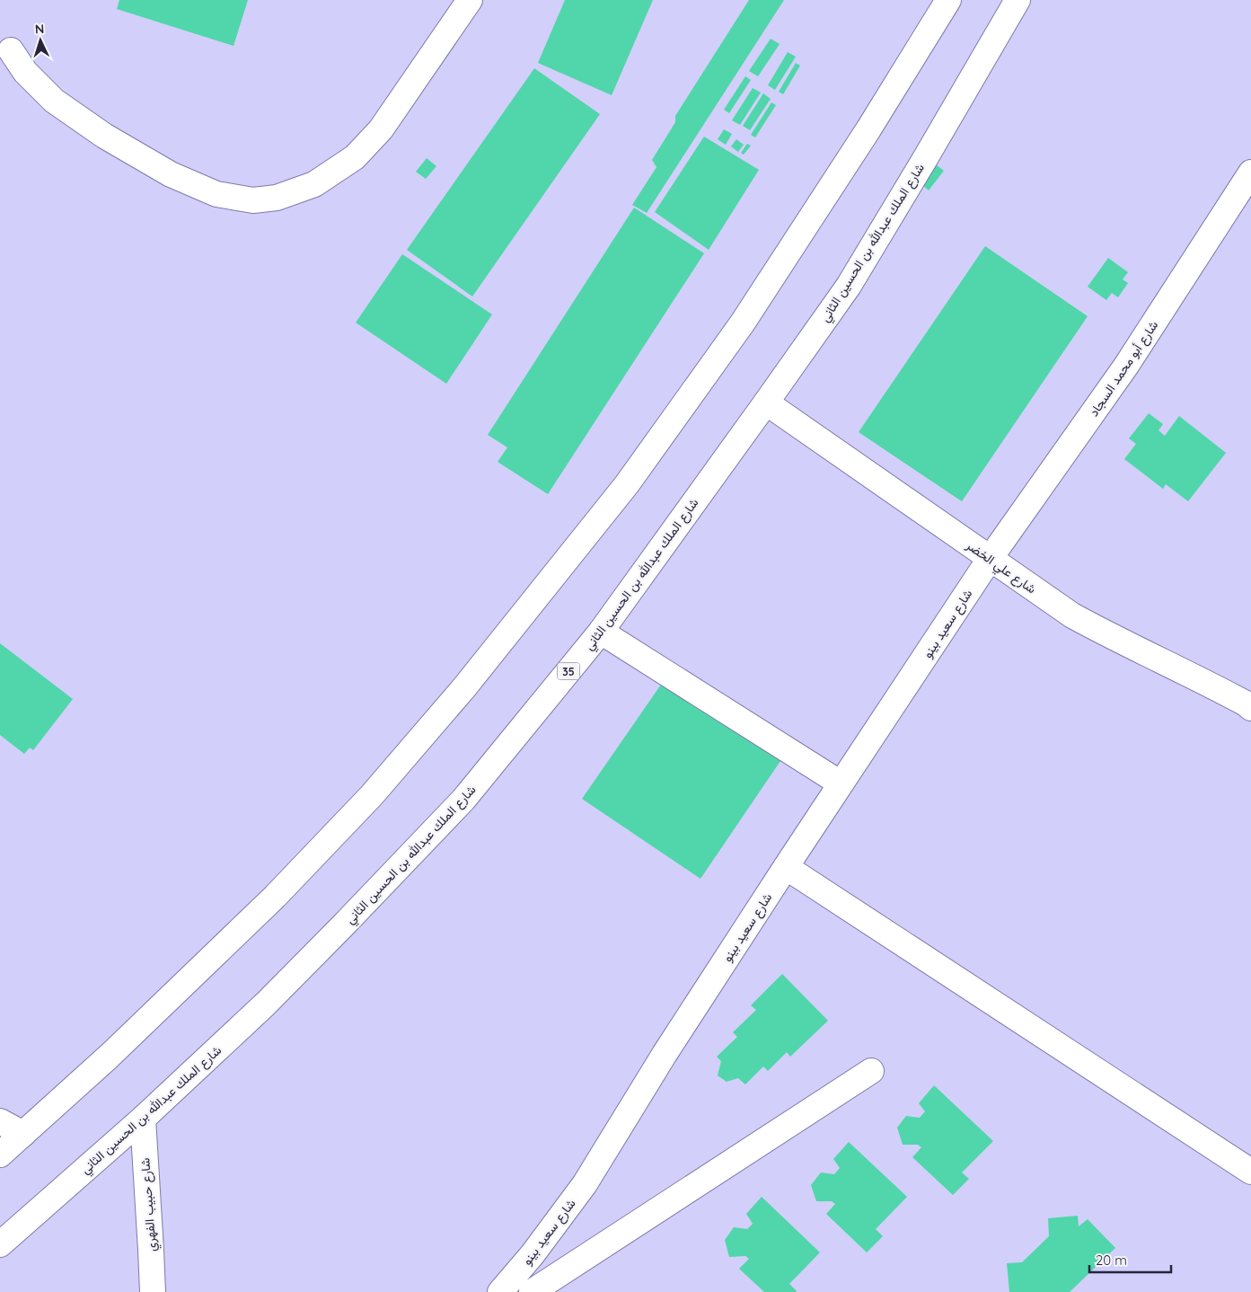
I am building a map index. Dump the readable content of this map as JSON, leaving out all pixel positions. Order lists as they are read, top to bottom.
{
  "streets": {
    "main road": [
      "شارع الملك عبدالله بن الحسين الثاني",
      "شارع أبو محمد السجاد",
      "شارع علي الخضر",
      "شارع سعيد بينو",
      "35",
      "شارع حبيب الفهري"
    ]
  },
  "crossings": [
    ["شارع الملك عبدالله بن الحسين الثاني", "شارع علي الخضر"],
    ["شارع الملك عبدالله بن الحسين الثاني", "شارع حبيب الفهري"],
    ["شارع أبو محمد السجاد", "شارع علي الخضر"],
    ["شارع أبو محمد السجاد", "شارع سعيد بينو"],
    ["شارع علي الخضر", "شارع سعيد بينو"]
  ],
  "scale_bar": "20 m",
  "north": "top"
}
